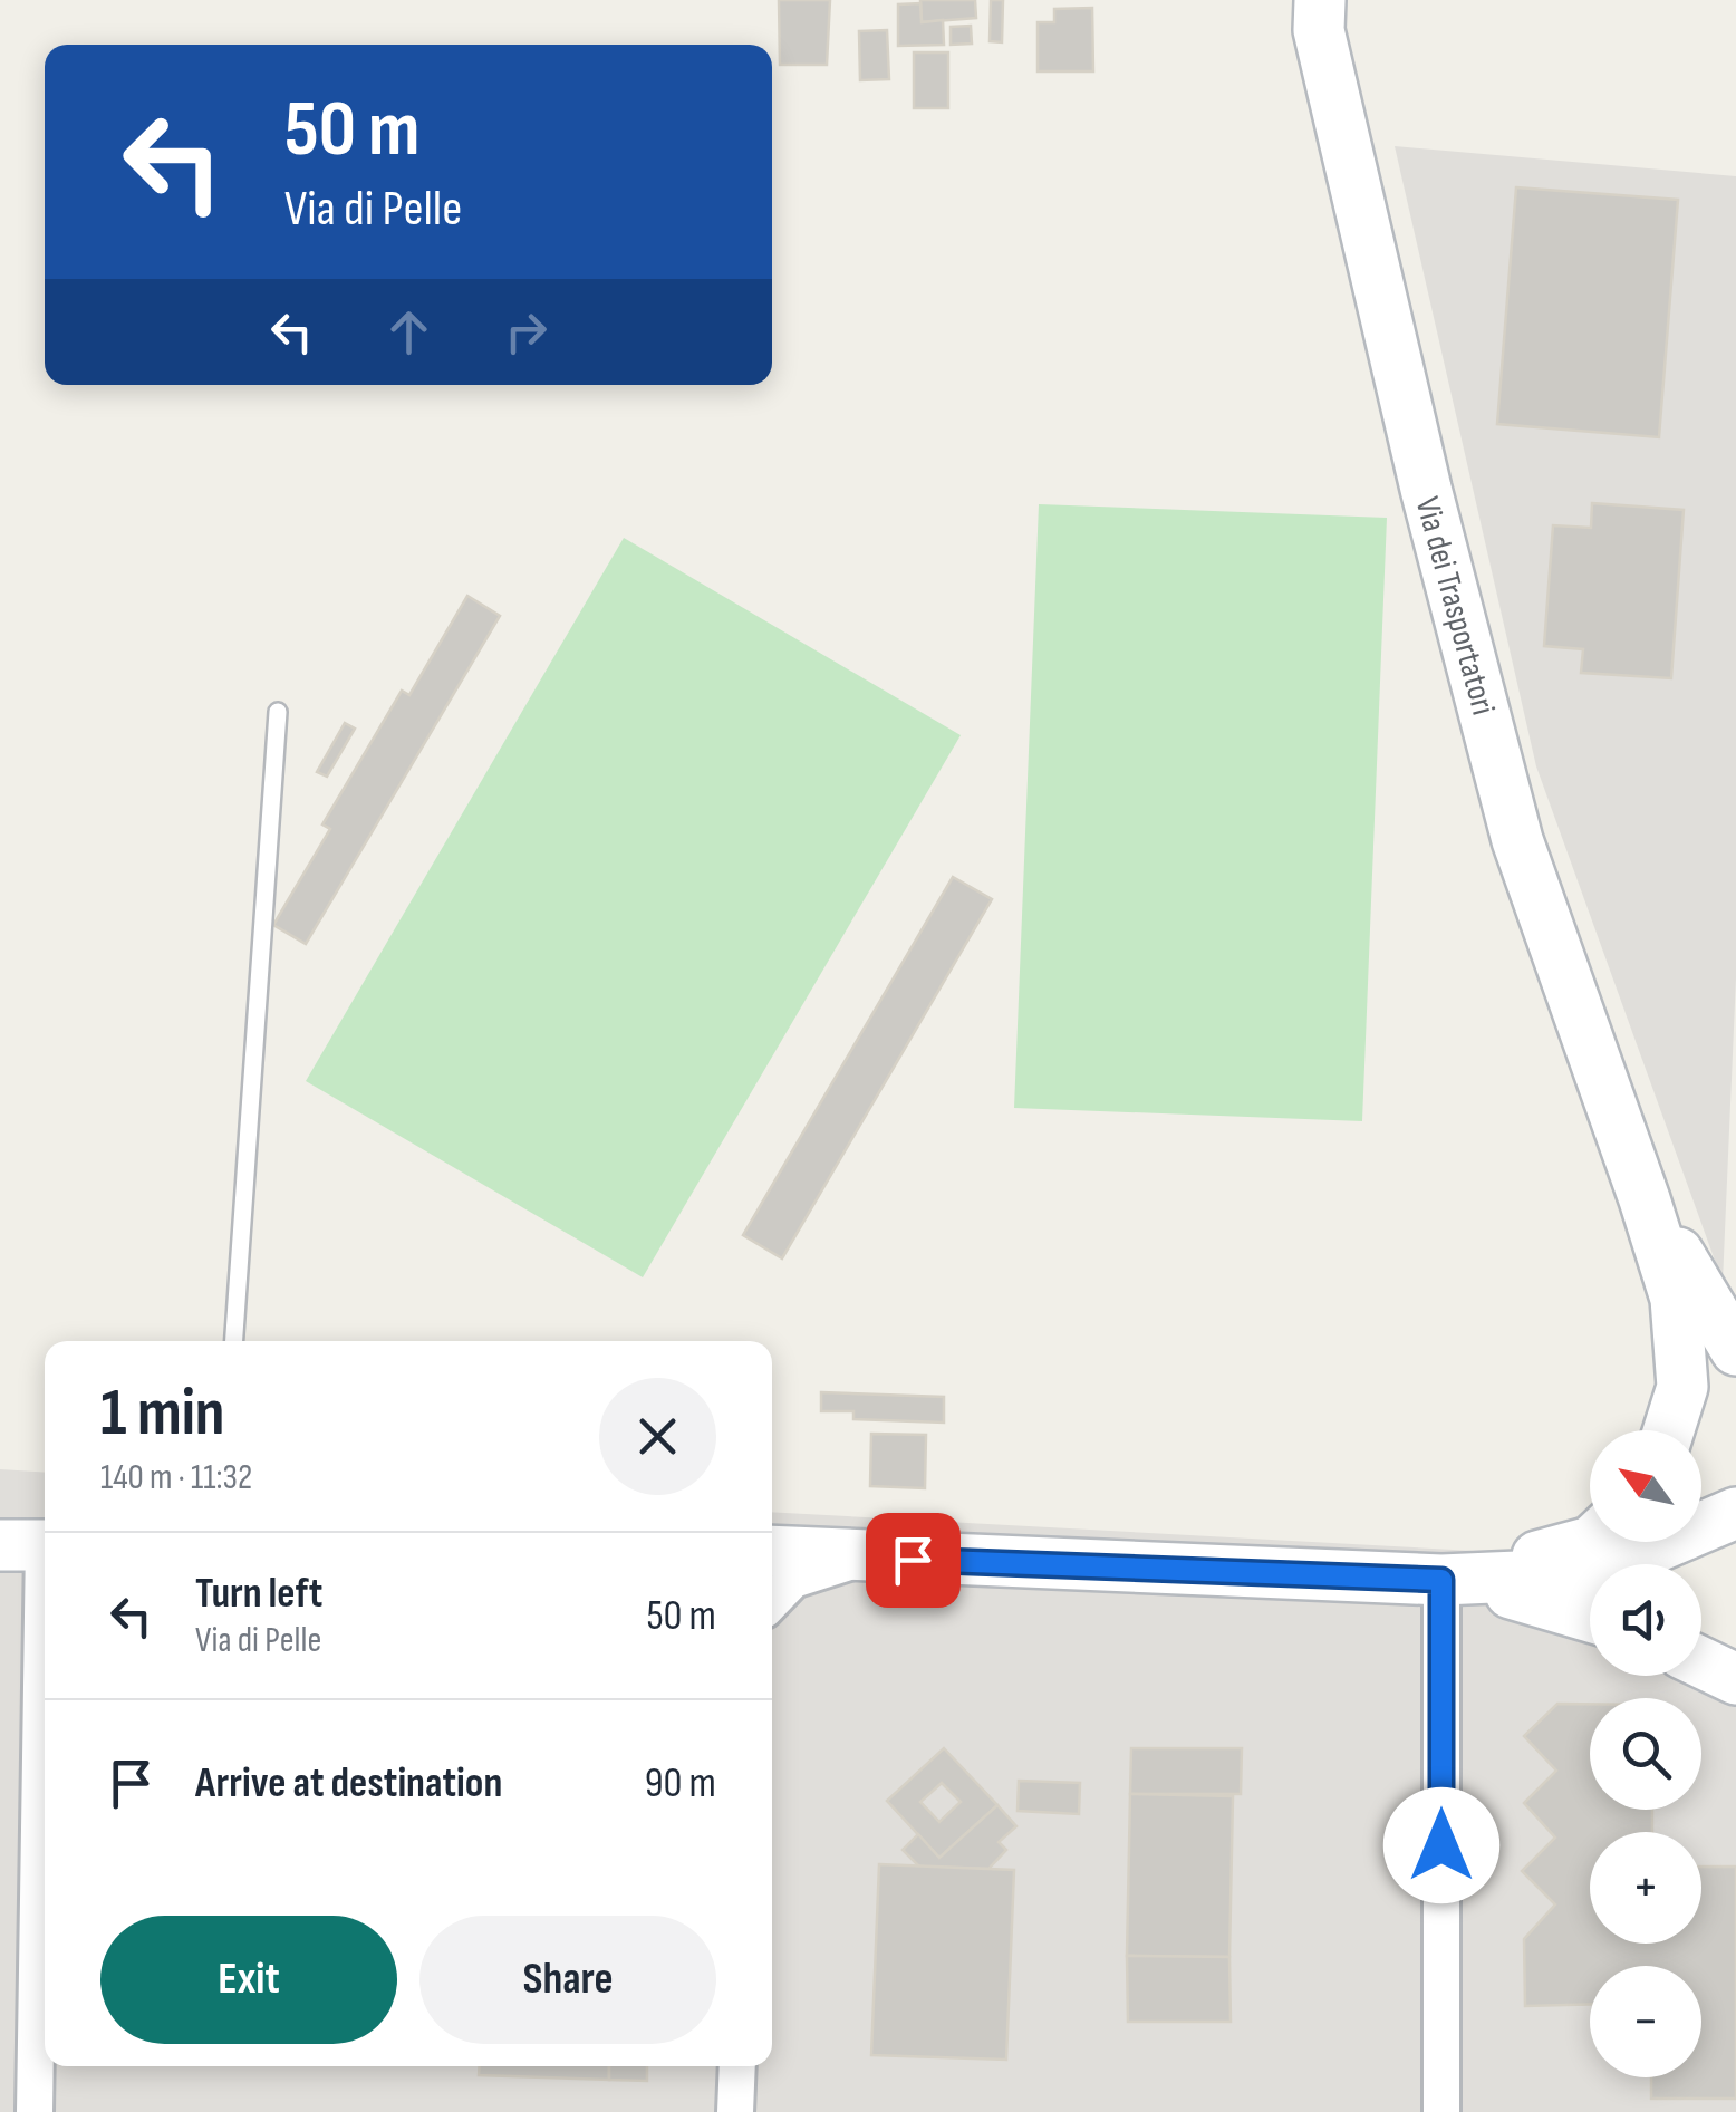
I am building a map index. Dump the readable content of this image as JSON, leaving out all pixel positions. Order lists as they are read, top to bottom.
{
  "streets": {
    "street": ["Via dei Trasportatori"]
  },
  "north": "top left",
  "page": {
    "turn": ["50 m", "Via di Pelle"],
    "heading": ["1 min", "140 m · 11:32"],
    "map_buttons": ["+", "−"],
    "list": [
      {
        "name": "Turn left",
        "note": "Via di Pelle",
        "value": "50 m"
      },
      {
        "name": "Arrive at destination",
        "value": "90 m"
      }
    ],
    "buttons": ["Exit", "Share"]
  }
}
